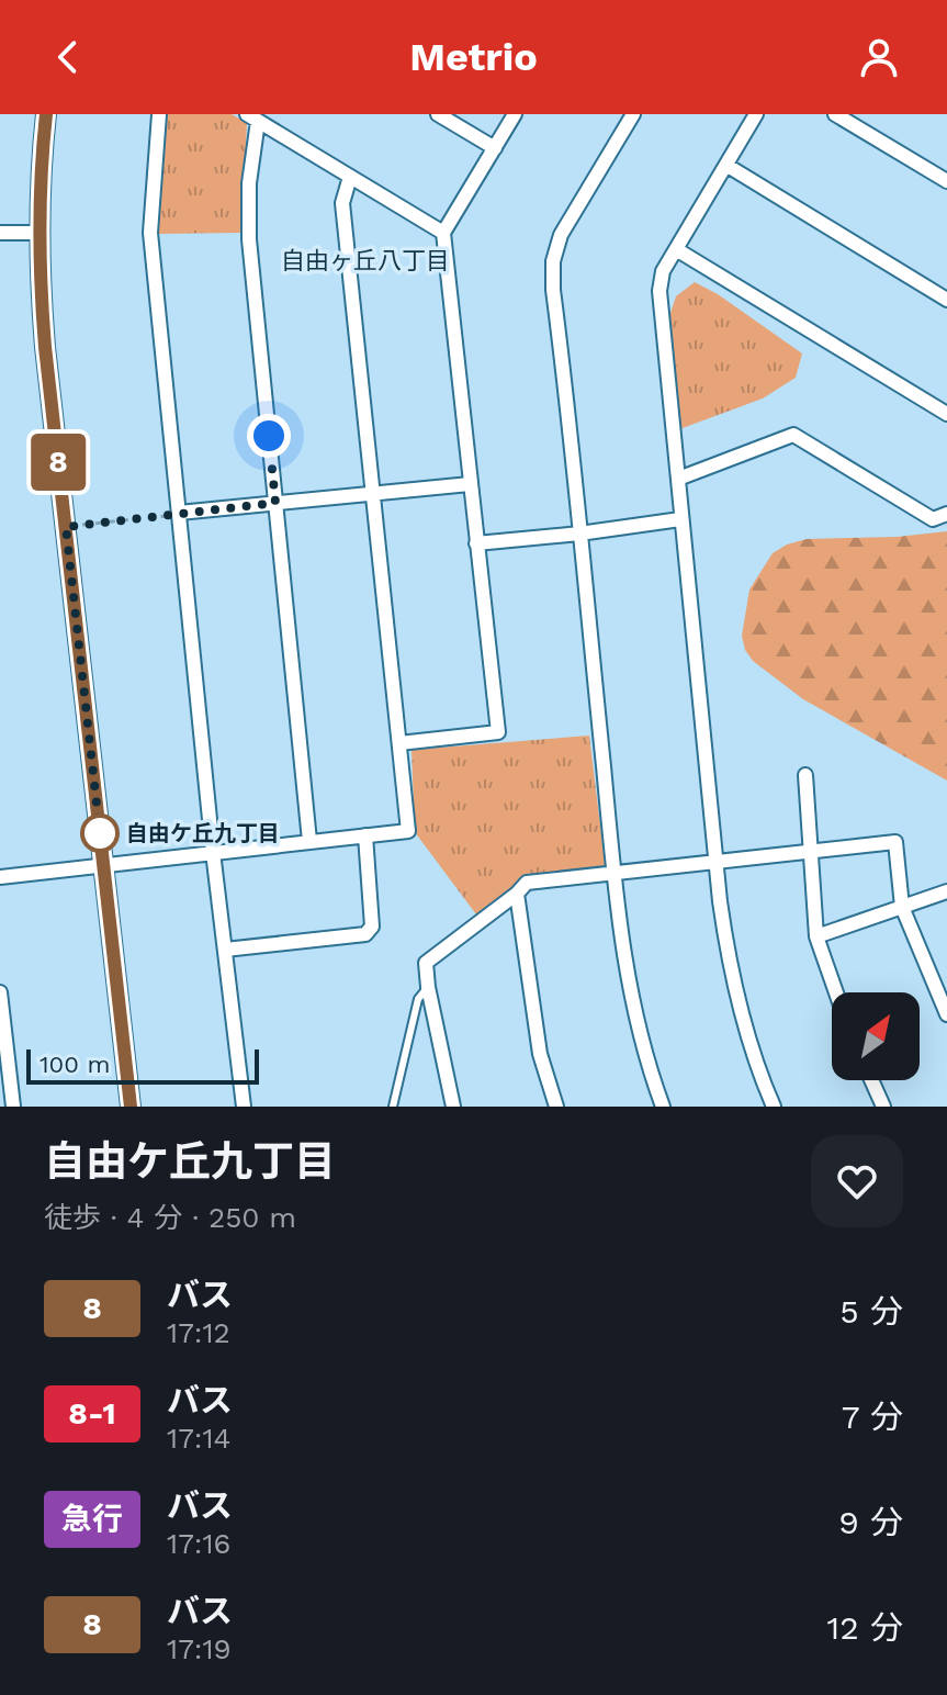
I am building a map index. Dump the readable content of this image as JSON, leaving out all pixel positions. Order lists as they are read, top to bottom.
{
  "districts": ["自由ヶ丘八丁目"],
  "places": ["自由ケ丘九丁目"],
  "lines": ["bus line 8"],
  "scale_bar": "100 m",
  "north": "top right",
  "page": {
    "header": "Metrio",
    "on_map": "8",
    "scale": "100 m",
    "heading": ["自由ケ丘九丁目", "徒歩 · 4 分 · 250 m"],
    "list": [
      {
        "mark": "8",
        "name": "バス",
        "note": "17:12",
        "value": "5 分"
      },
      {
        "mark": "8-1",
        "name": "バス",
        "note": "17:14",
        "value": "7 分"
      },
      {
        "mark": "急行",
        "name": "バス",
        "note": "17:16",
        "value": "9 分"
      },
      {
        "mark": "8",
        "name": "バス",
        "note": "17:19",
        "value": "12 分"
      }
    ]
  }
}
